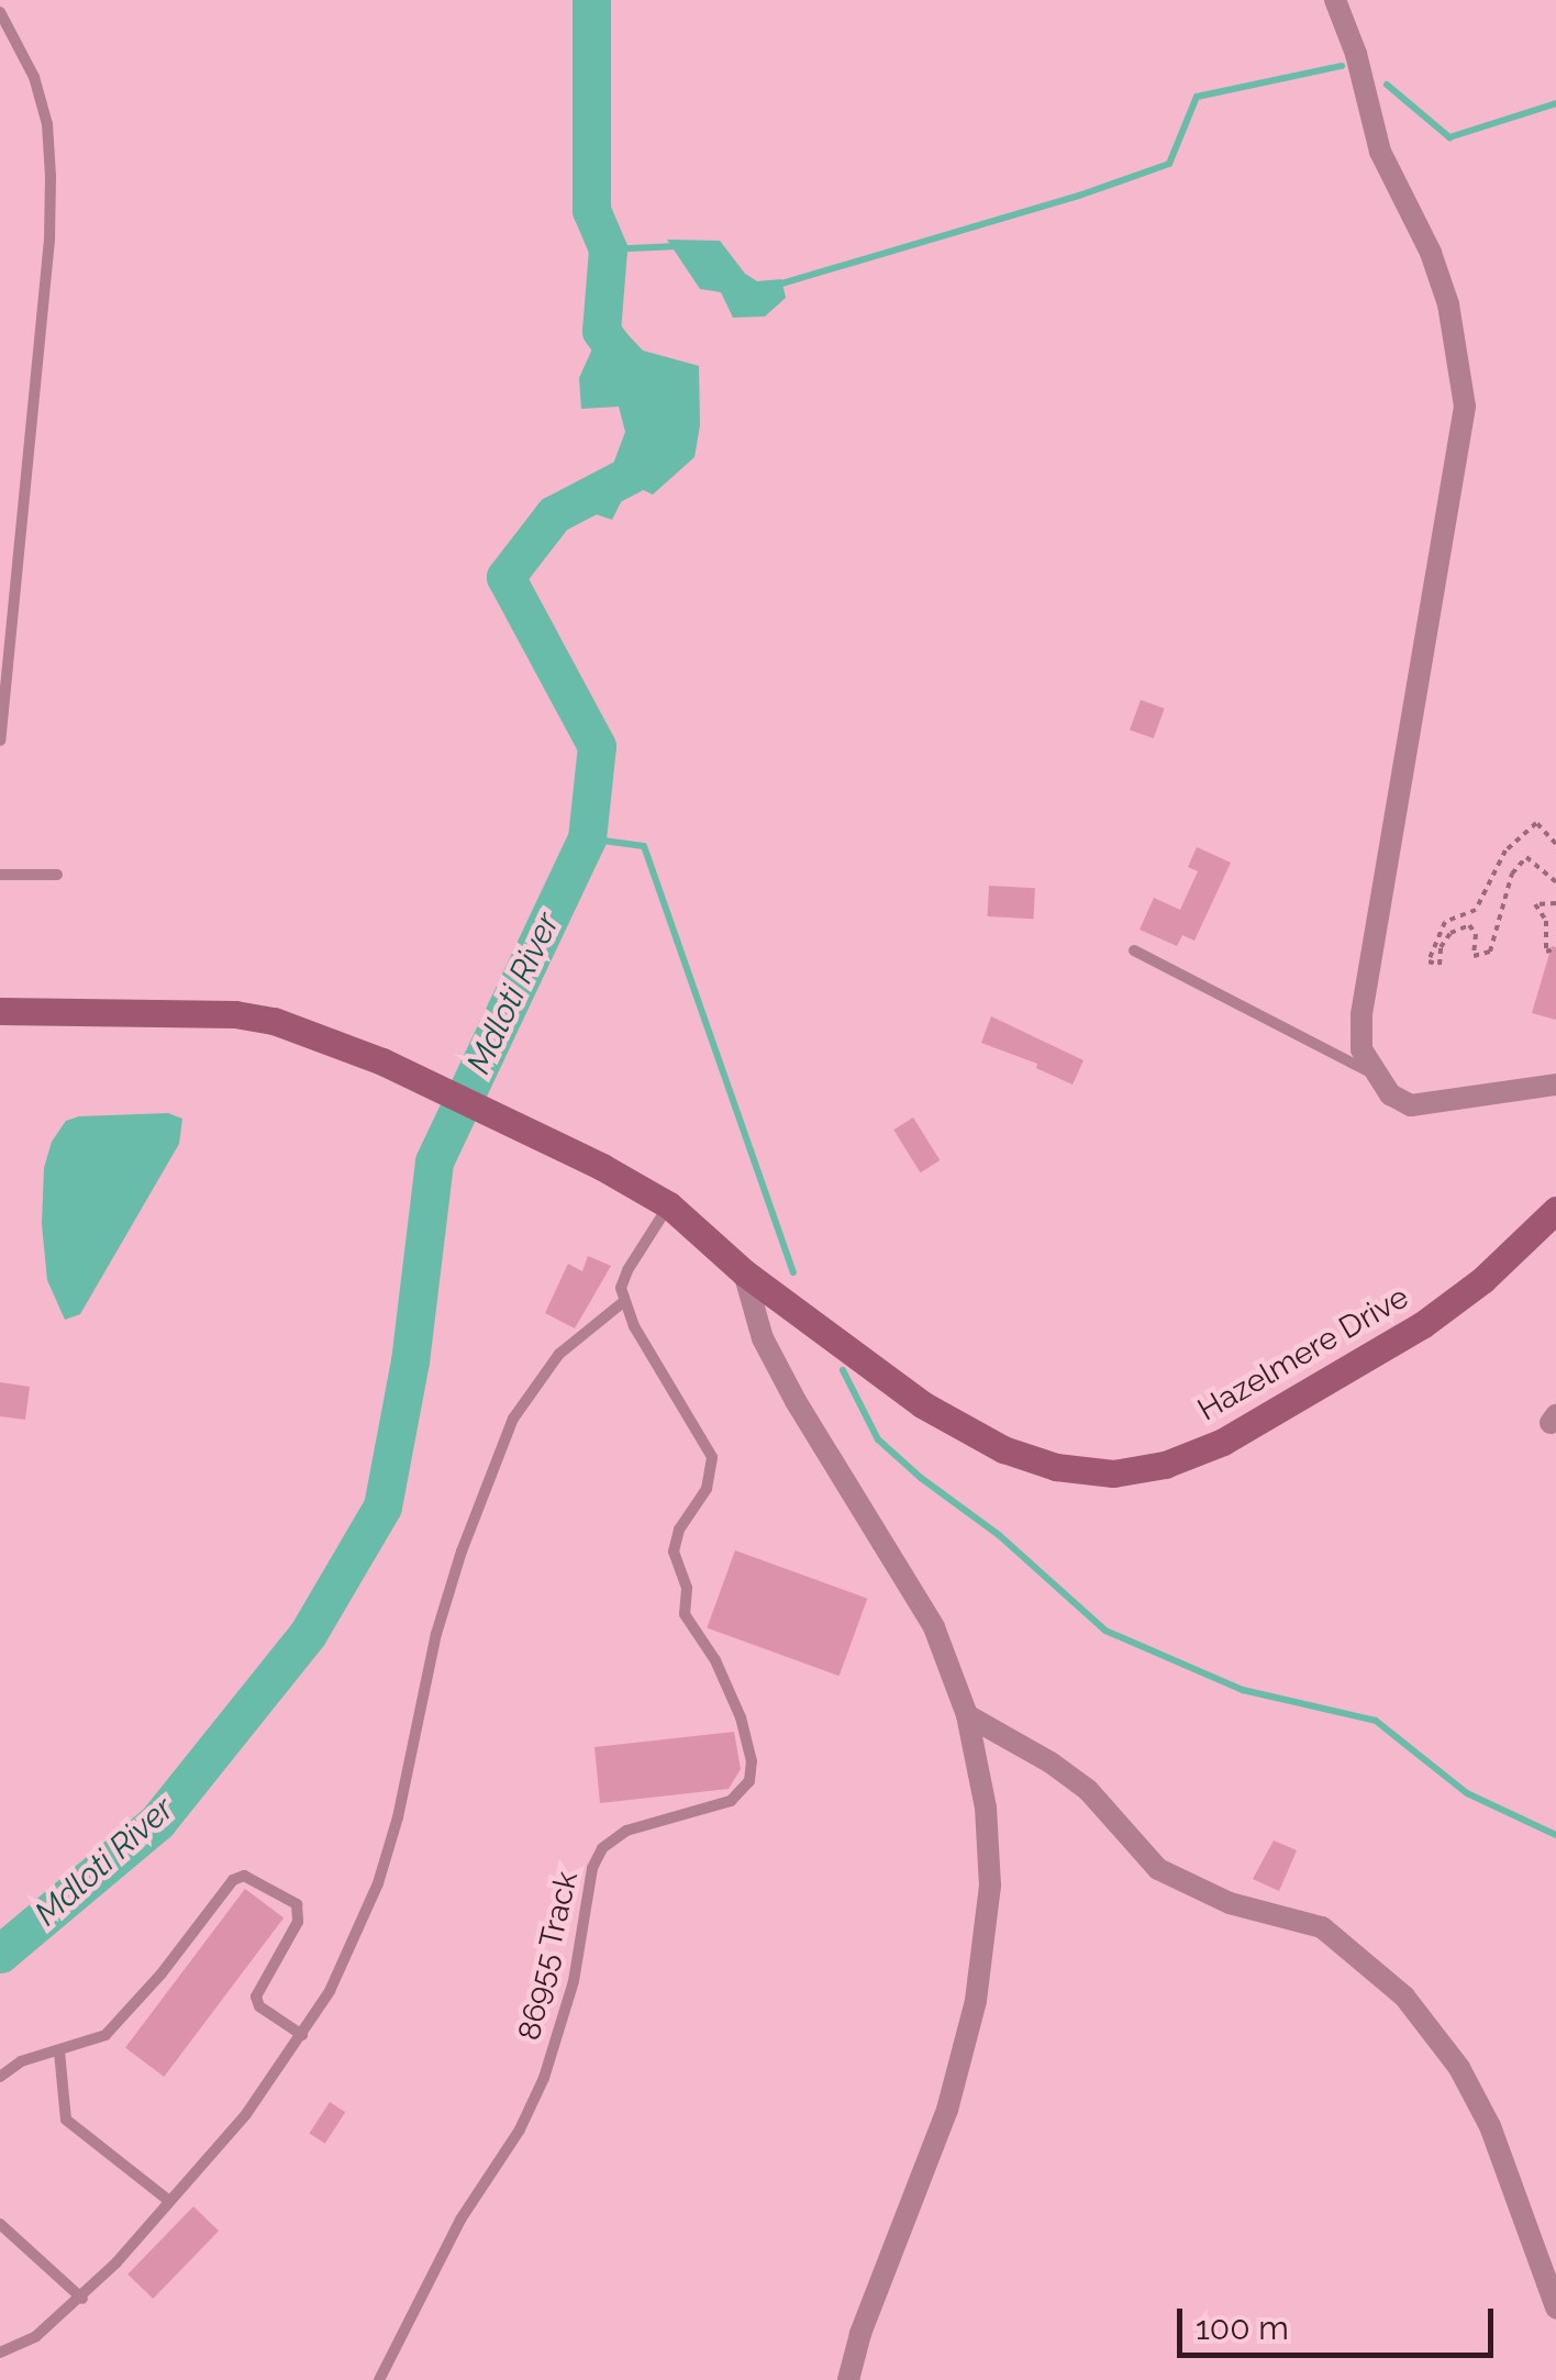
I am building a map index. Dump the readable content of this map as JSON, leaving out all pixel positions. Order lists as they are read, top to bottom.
{
  "streets": {
    "street": ["Hazelmere Drive"],
    "lane": ["86955 Track"]
  },
  "water": ["Mdloti River"],
  "scale_bar": "100 m"
}
